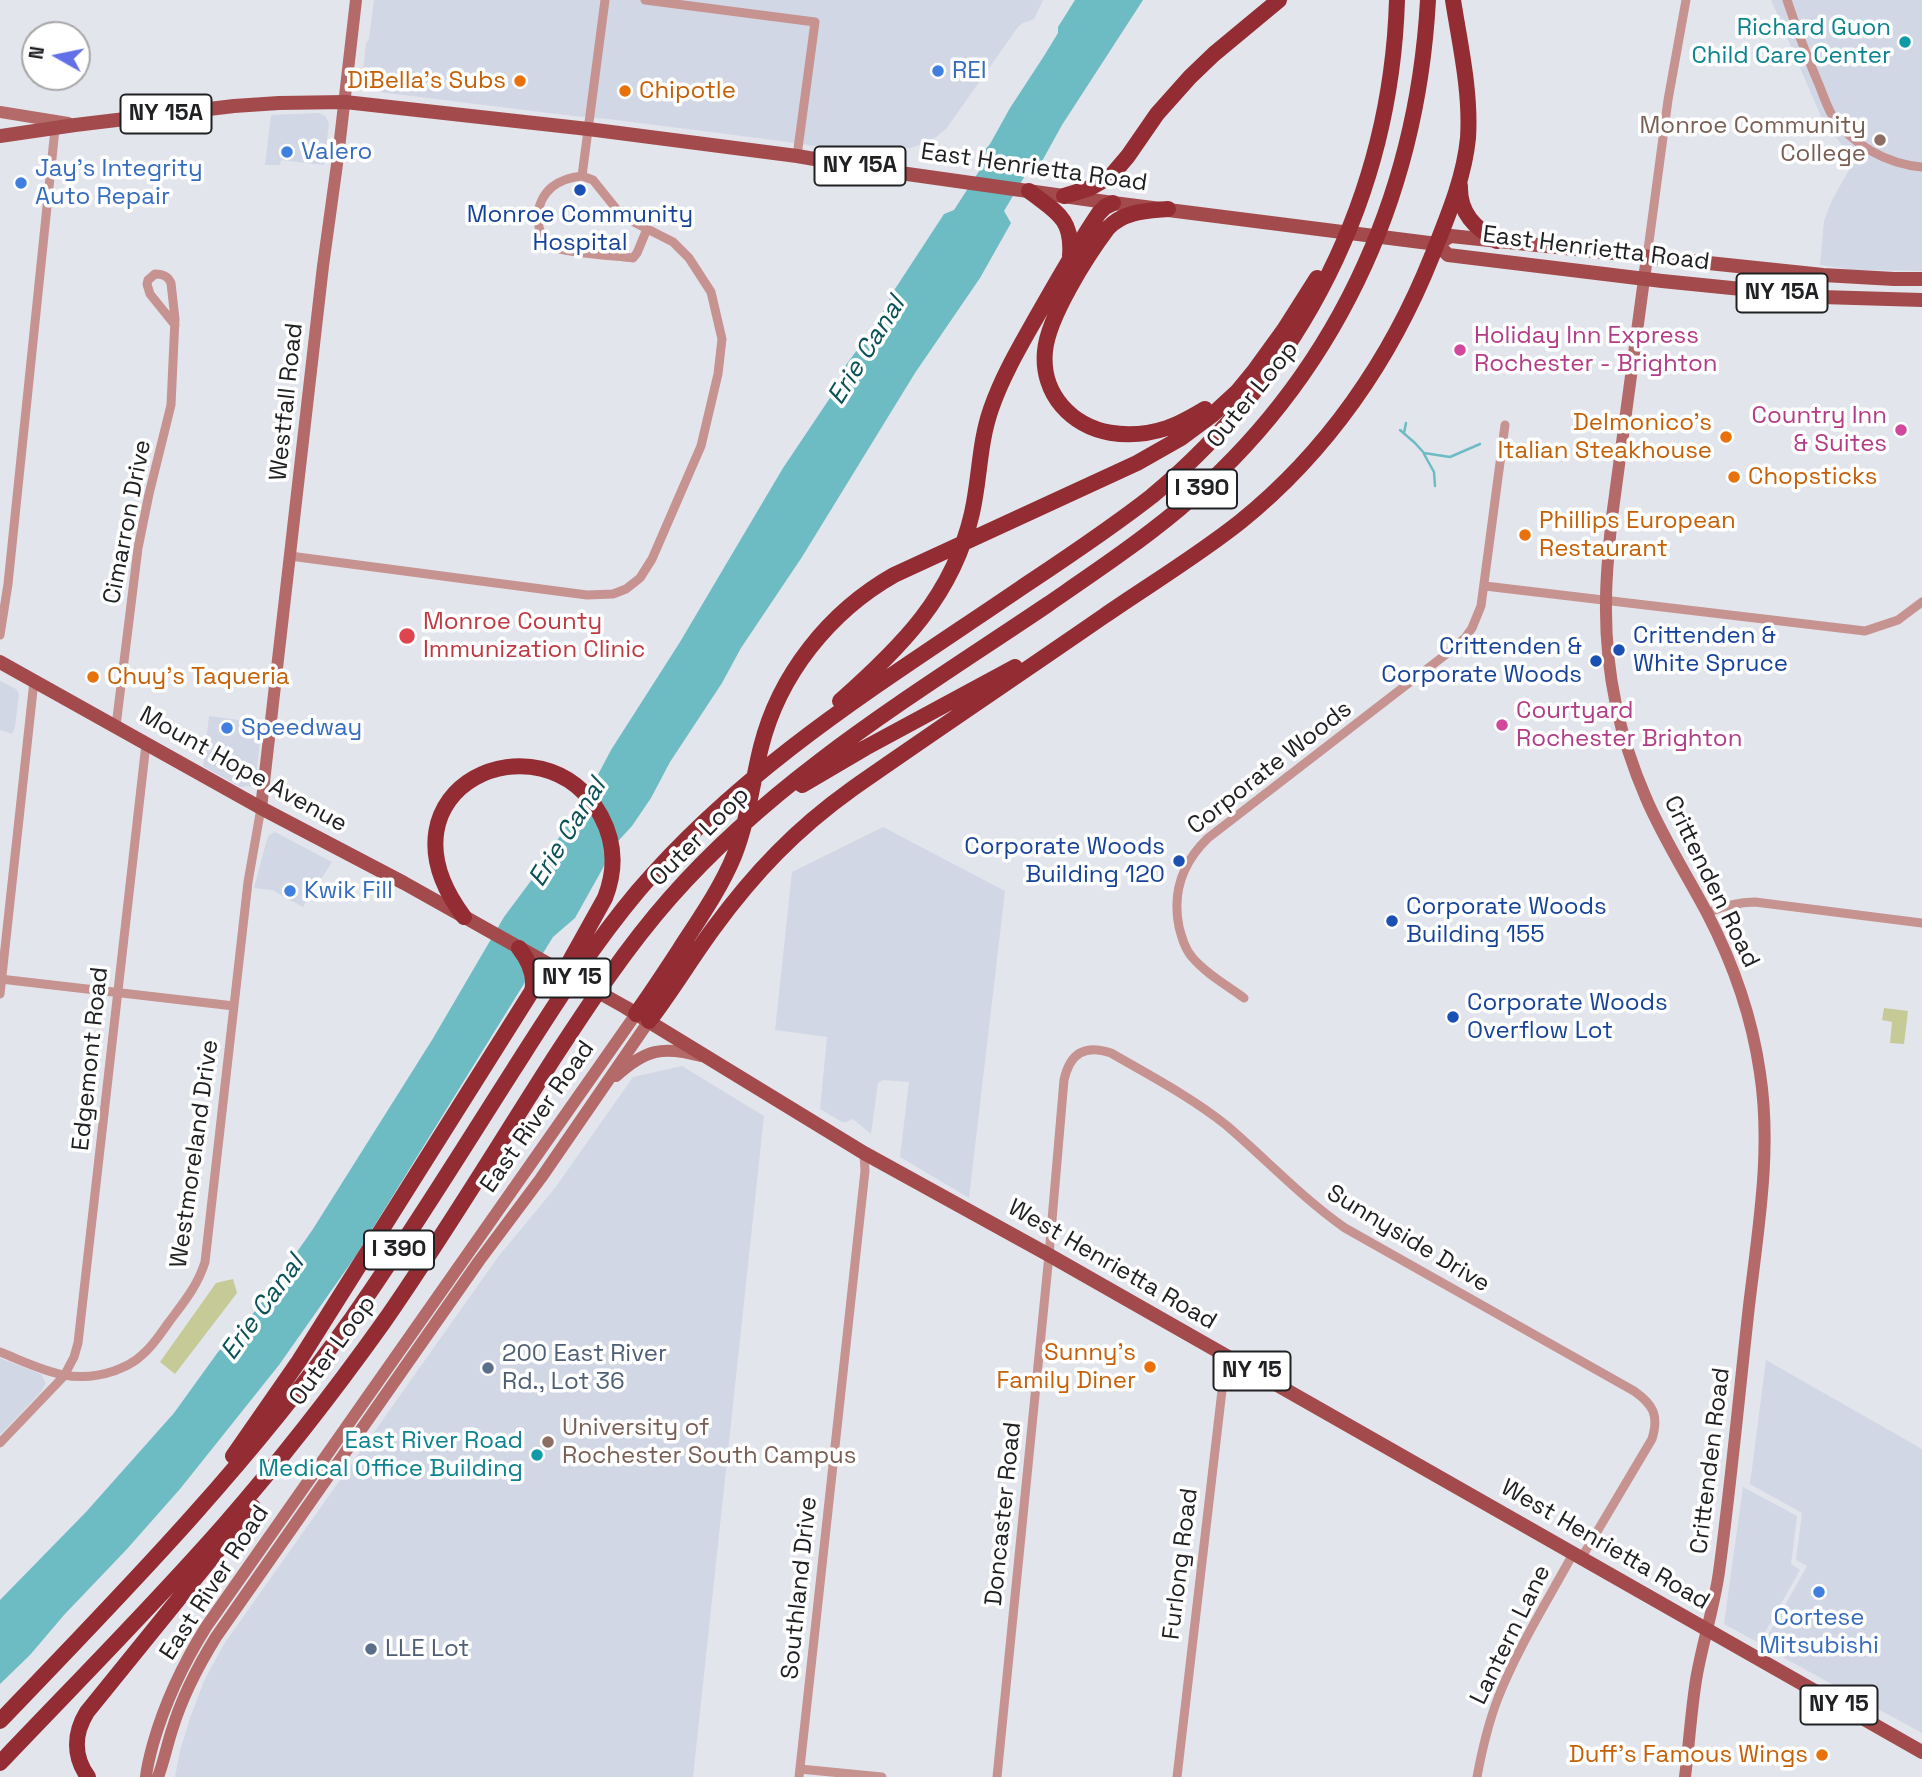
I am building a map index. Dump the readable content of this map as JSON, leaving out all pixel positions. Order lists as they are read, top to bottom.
{
  "streets": {
    "highway": ["Outer Loop", "I 390"],
    "main road": [
      "NY 15A",
      "East Henrietta Road",
      "Mount Hope Avenue",
      "NY 15",
      "West Henrietta Road"
    ],
    "street": [
      "Westfall Road",
      "Cimarron Drive",
      "Corporate Woods",
      "Crittenden Road",
      "Edgemont Road",
      "East River Road",
      "Westmoreland Drive",
      "Sunnyside Drive",
      "Doncaster Road",
      "Furlong Road",
      "Southland Drive",
      "Lantern Lane"
    ]
  },
  "crossings": [
    ["East Henrietta Road", "Westfall Road"],
    ["East Henrietta Road", "Crittenden Road"],
    ["Westfall Road", "Mount Hope Avenue"],
    ["Westfall Road", "Westmoreland Drive"],
    ["Cimarron Drive", "Mount Hope Avenue"],
    ["Mount Hope Avenue", "Edgemont Road"],
    ["Mount Hope Avenue", "Westmoreland Drive"],
    ["Mount Hope Avenue", "West Henrietta Road"],
    ["Crittenden Road", "West Henrietta Road"],
    ["Edgemont Road", "Westmoreland Drive"],
    ["East River Road", "West Henrietta Road"],
    ["Sunnyside Drive", "West Henrietta Road"],
    ["Sunnyside Drive", "Doncaster Road"],
    ["Sunnyside Drive", "Lantern Lane"],
    ["West Henrietta Road", "Doncaster Road"],
    ["West Henrietta Road", "Furlong Road"],
    ["West Henrietta Road", "Southland Drive"],
    ["West Henrietta Road", "Lantern Lane"]
  ],
  "water": ["Erie Canal"],
  "places": [
    "Richard Guon Child Care Center",
    "REI",
    "DiBella's Subs",
    "Chipotle",
    "Monroe Community College",
    "Valero",
    "Jay's Integrity Auto Repair",
    "Monroe Community Hospital",
    "Holiday Inn Express Rochester - Brighton",
    "Country Inn & Suites",
    "Delmonico's Italian Steakhouse",
    "Chopsticks",
    "Phillips European Restaurant",
    "Monroe County Immunization Clinic",
    "Crittenden & White Spruce",
    "Crittenden & Corporate Woods",
    "Chuy's Taqueria",
    "Courtyard Rochester Brighton",
    "Speedway",
    "Corporate Woods Building 120",
    "Kwik Fill",
    "Corporate Woods Building 155",
    "Corporate Woods Overflow Lot",
    "Sunny's Family Diner",
    "200 East River Rd., Lot 36",
    "University of Rochester South Campus",
    "East River Road Medical Office Building",
    "Cortese Mitsubishi",
    "LLE Lot",
    "Duff's Famous Wings"
  ],
  "north": "left"
}
